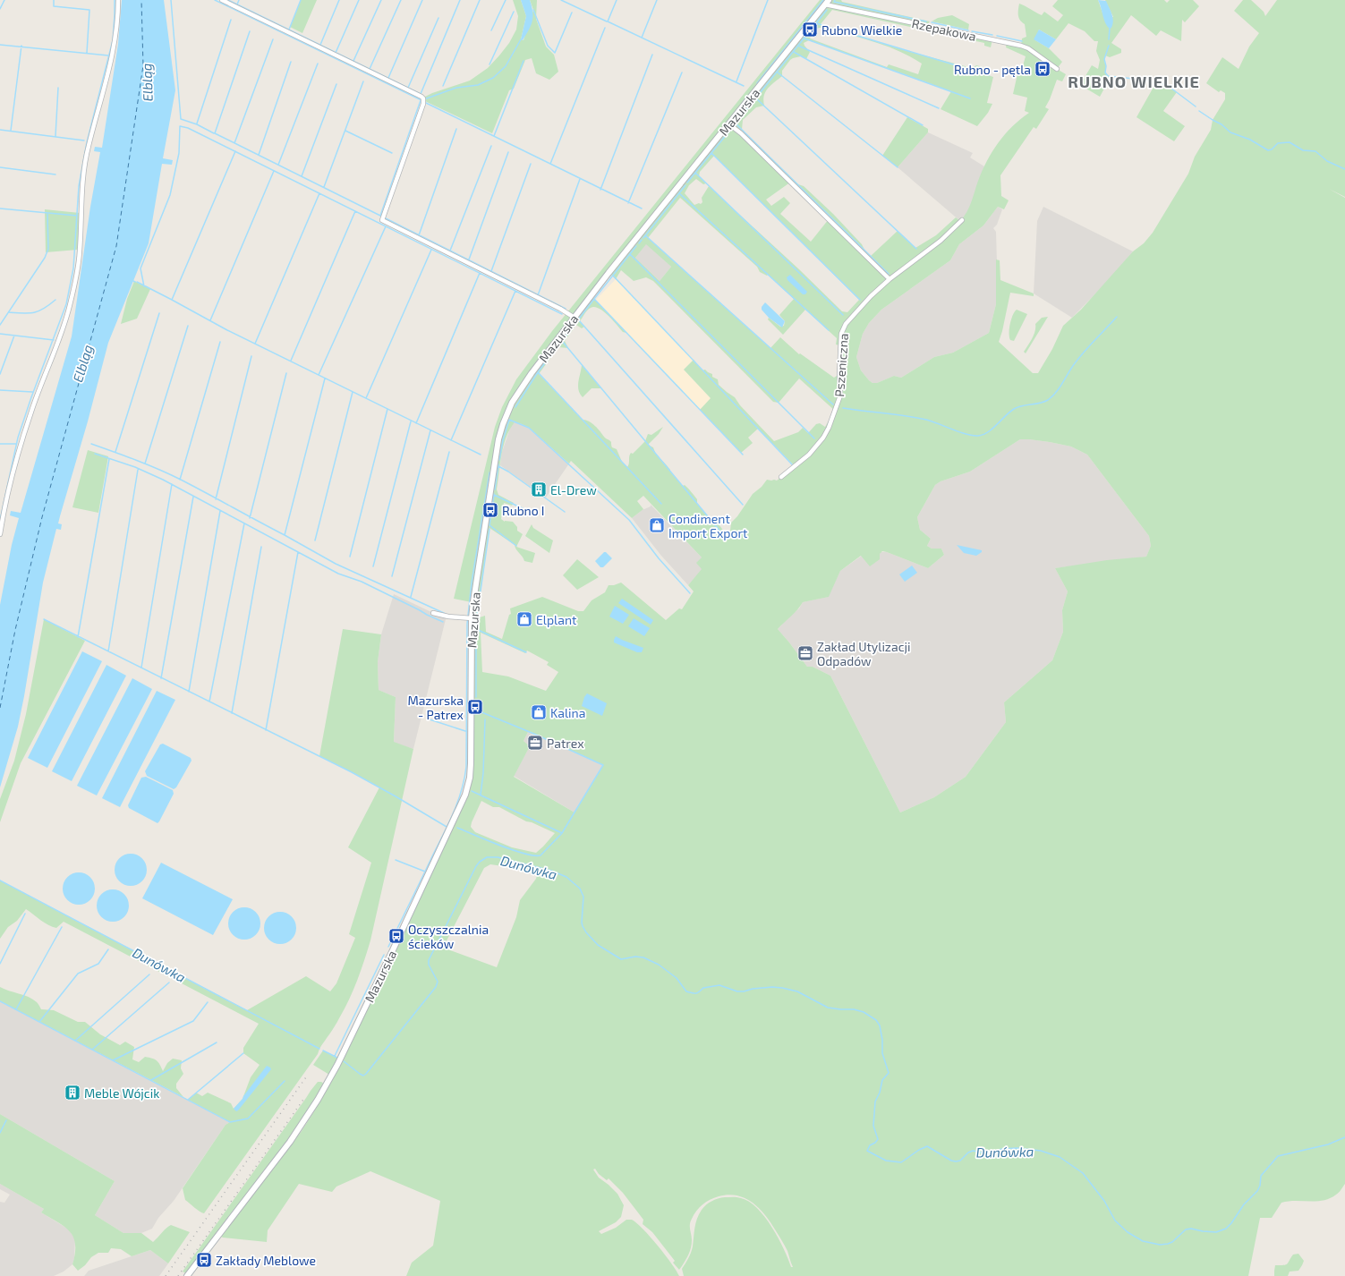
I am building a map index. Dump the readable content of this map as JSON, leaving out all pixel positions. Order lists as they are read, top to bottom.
{
  "streets": {
    "main road": ["Mazurska"],
    "street": ["Rzepakowa", "Pszeniczna"]
  },
  "crossings": [
    ["Rzepakowa", "Mazurska"]
  ],
  "districts": ["RUBNO WIELKIE"],
  "water": ["Elbląg", "Dunówka"],
  "places": {
    "bus stop": [
      "Rubno Wielkie",
      "Rubno - pętla",
      "Rubno I",
      "Mazurska - Patrex",
      "Oczyszczalnia ścieków",
      "Zakłady Meblowe"
    ],
    "building": ["El-Drew", "Meble Wójcik"],
    "shop": ["Condiment Import Export", "Elplant", "Kalina"],
    "office": ["Zakład Utylizacji Odpadów", "Patrex"]
  }
}
